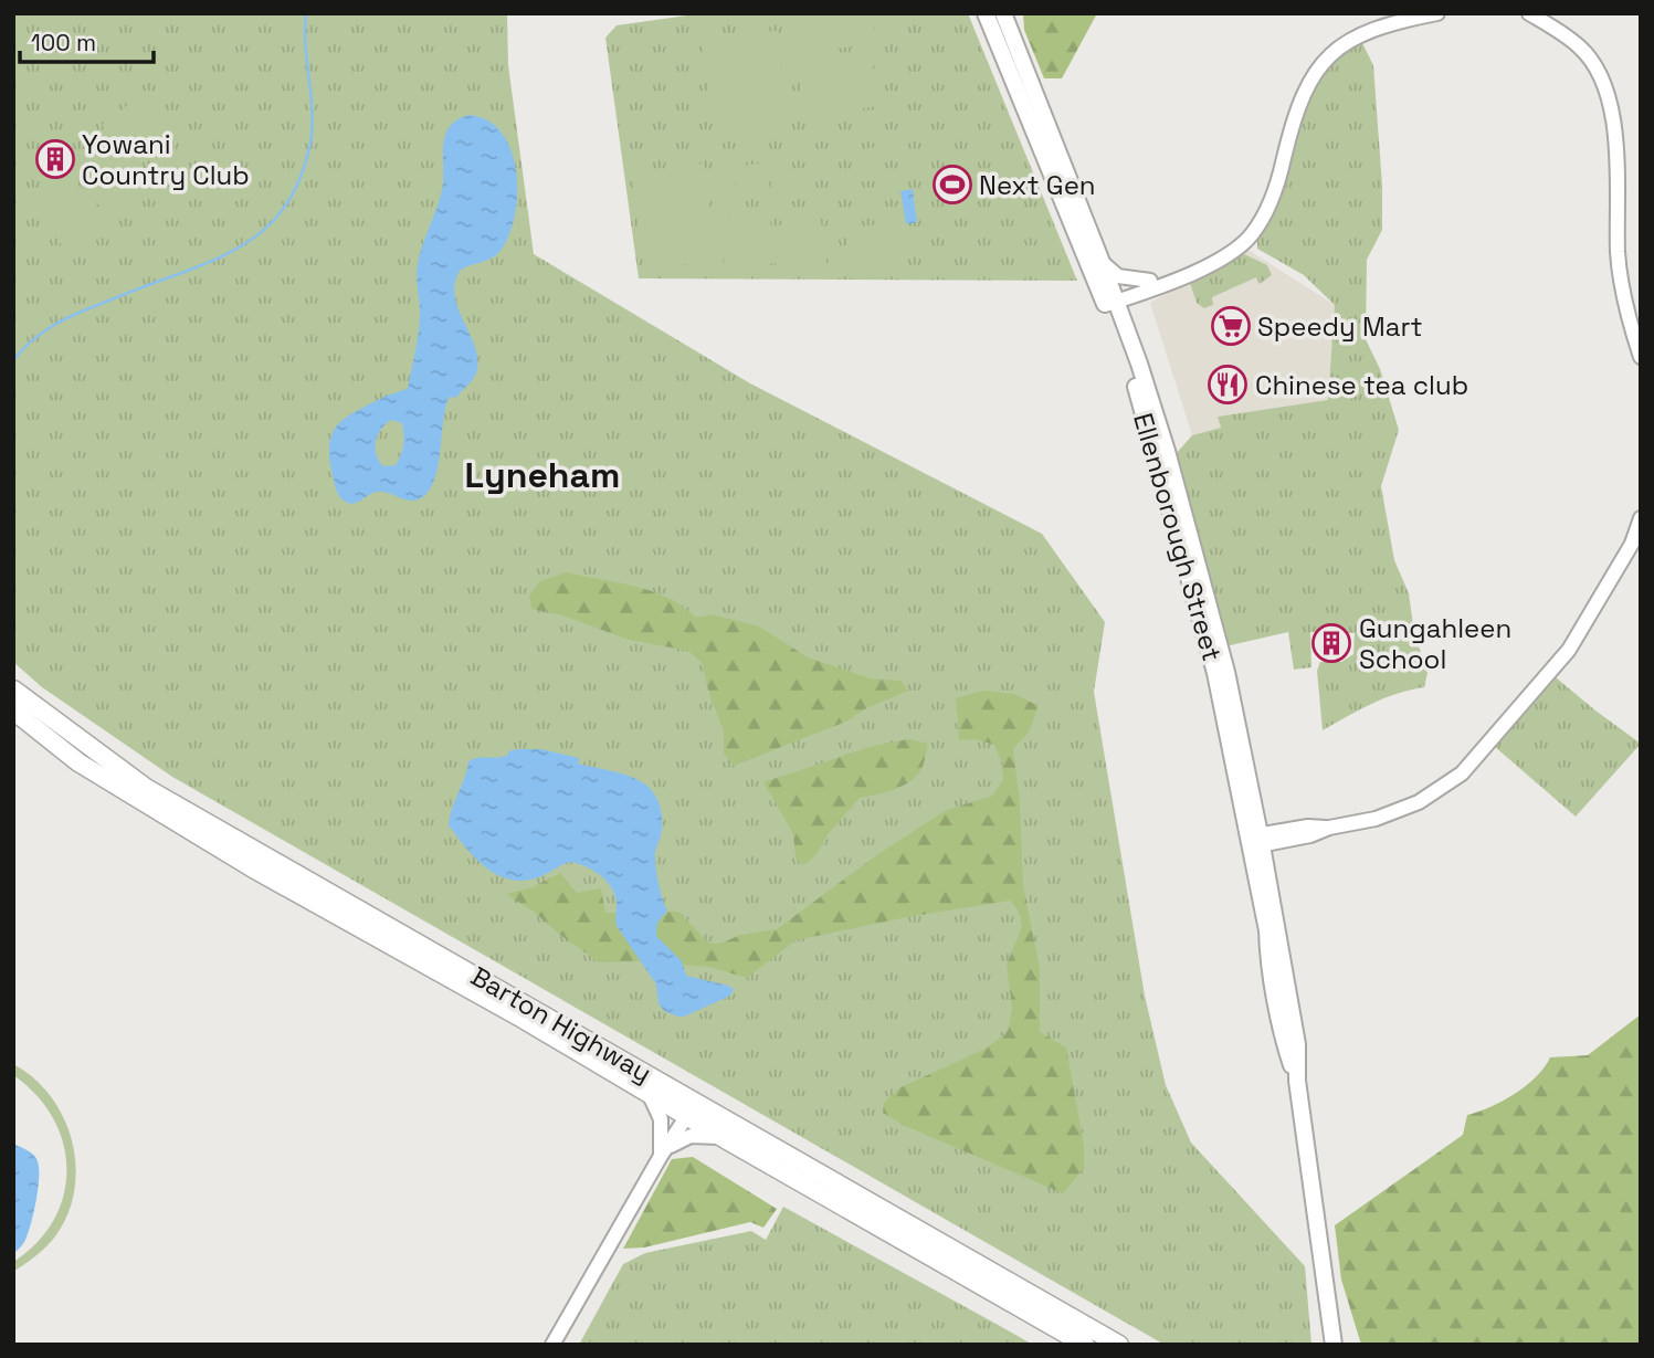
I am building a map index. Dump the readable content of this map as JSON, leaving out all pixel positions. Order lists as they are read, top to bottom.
{
  "streets": {
    "highway": ["Barton Highway"],
    "main road": ["Ellenborough Street"]
  },
  "districts": ["Lyneham"],
  "places": {
    "building": ["Yowani Country Club", "Gungahleen School"],
    "sports": ["Next Gen"],
    "supermarket": ["Speedy Mart"],
    "restaurant": ["Chinese tea club"]
  },
  "scale_bar": "100 m"
}
